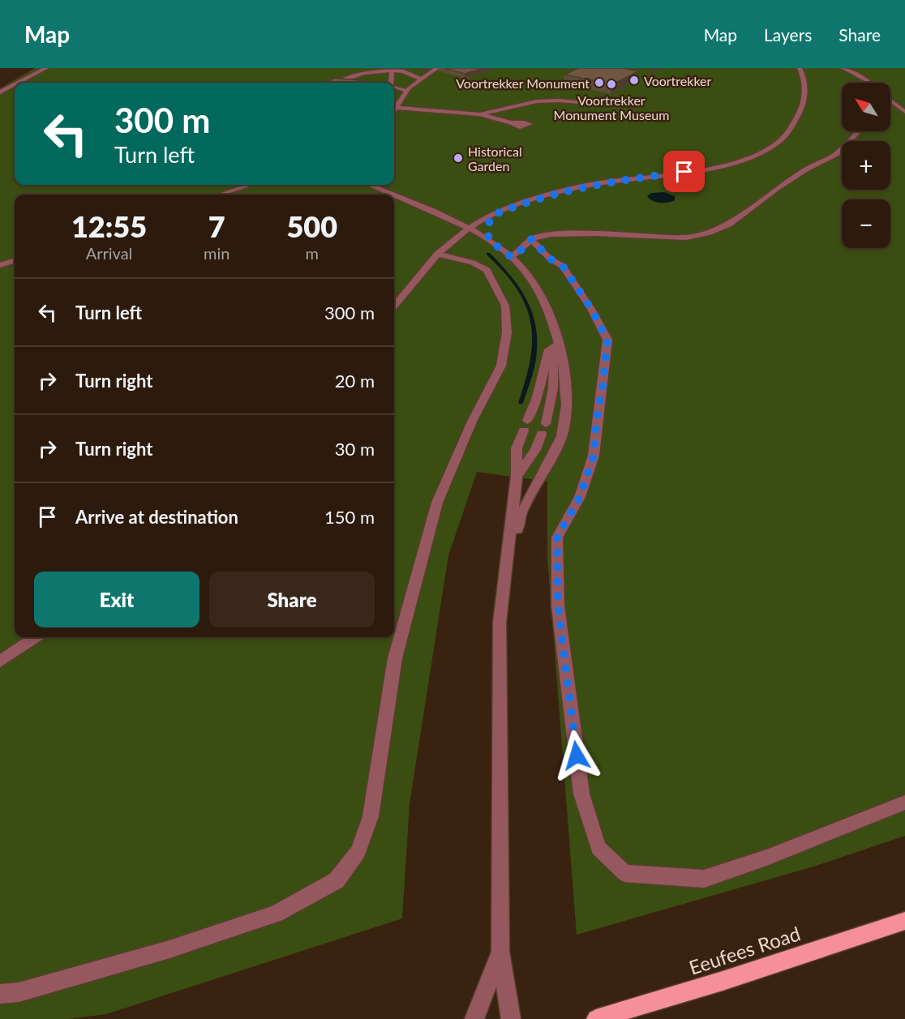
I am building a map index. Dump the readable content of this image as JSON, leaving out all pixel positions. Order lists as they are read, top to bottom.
{
  "streets": {
    "main road": ["Eeufees Road"]
  },
  "places": [
    "Voortrekker",
    "Voortrekker Monument",
    "Voortrekker Monument Museum",
    "Historical Garden"
  ],
  "north": "top left",
  "page": {
    "header": "Map",
    "nav": ["Map", "Layers", "Share"],
    "map_buttons": ["+", "−"],
    "turn": ["300 m", "Turn left"],
    "eta": [
      "12:55",
      "Arrival",
      "7",
      "min",
      "500",
      "m"
    ],
    "list": [
      {
        "name": "Turn left",
        "value": "300 m"
      },
      {
        "name": "Turn right",
        "value": "20 m"
      },
      {
        "name": "Turn right",
        "value": "30 m"
      },
      {
        "name": "Arrive at destination",
        "value": "150 m"
      }
    ],
    "buttons": ["Exit", "Share"]
  }
}
